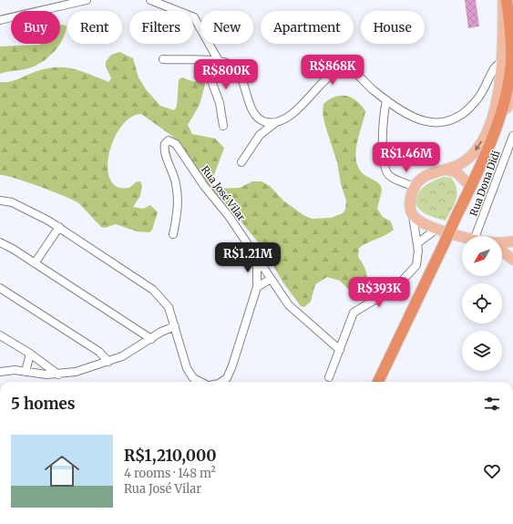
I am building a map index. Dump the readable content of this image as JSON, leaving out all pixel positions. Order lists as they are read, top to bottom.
{
  "streets": {
    "street": ["Rua Dona Didi", "Rua José Vilar"]
  },
  "north": "bottom left",
  "page": {
    "chip": [
      "Buy",
      "Rent",
      "Filters",
      "New",
      "Apartment",
      "House"
    ],
    "price": [
      "R$868K",
      "R$800K",
      "R$1.46M",
      "R$1.21M",
      "R$393K"
    ],
    "heading": "5 homes",
    "list": [
      {
        "name": "R$1,210,000",
        "note": "4 rooms · 148 m² · Rua José Vilar"
      }
    ]
  }
}
